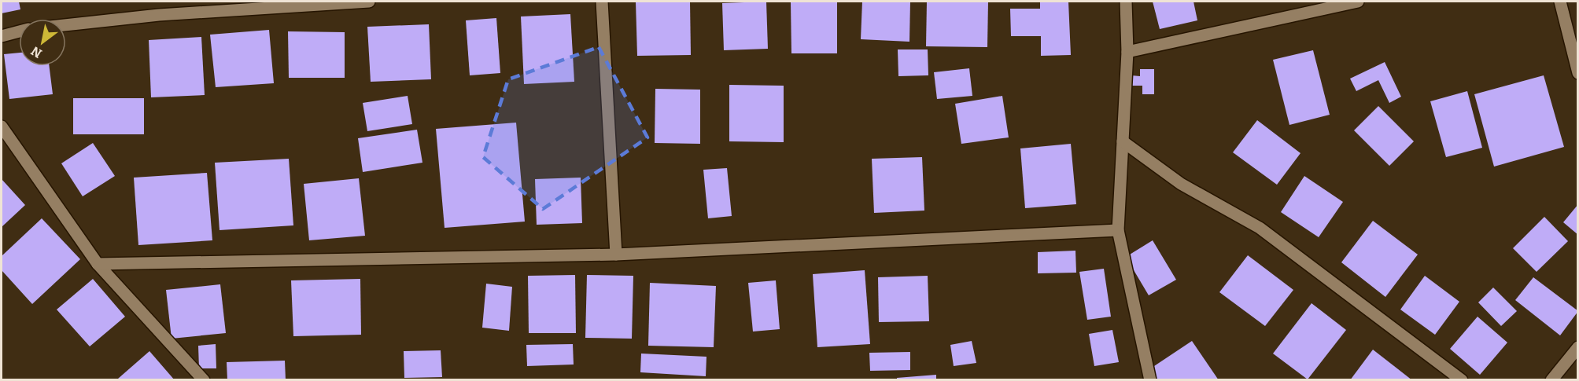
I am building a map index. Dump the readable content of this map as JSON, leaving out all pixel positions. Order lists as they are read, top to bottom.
{
  "north": "bottom left"
}
